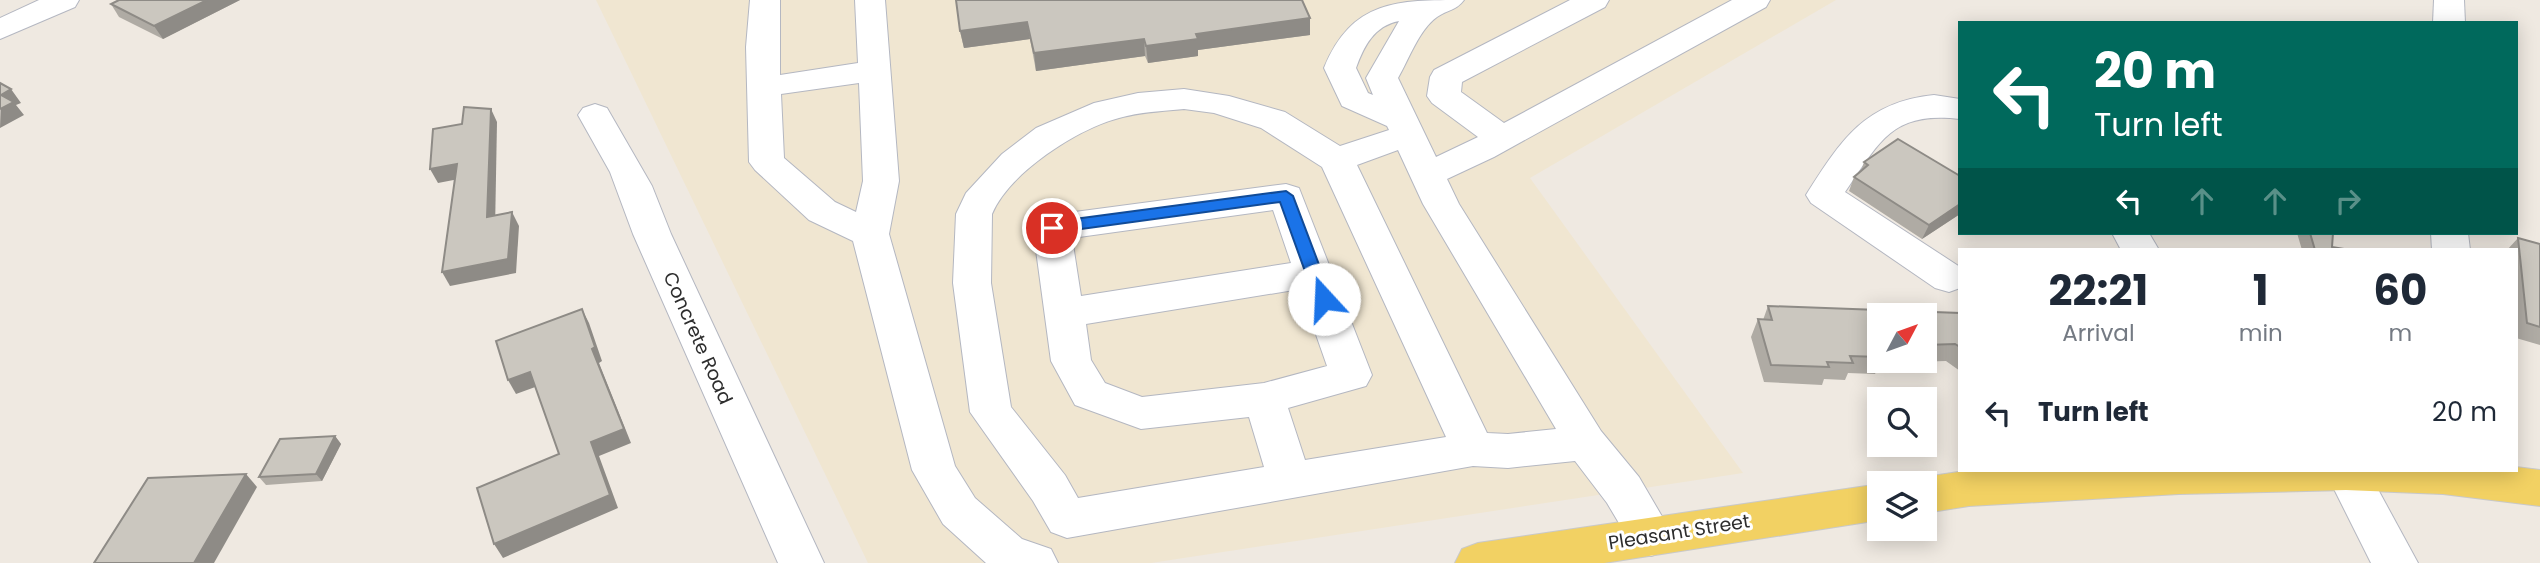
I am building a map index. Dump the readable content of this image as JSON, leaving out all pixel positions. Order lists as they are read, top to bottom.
{
  "streets": {
    "main road": ["Pleasant Street"],
    "street": ["Concrete Road"]
  },
  "north": "top right",
  "page": {
    "turn": ["20 m", "Turn left"],
    "eta": [
      "22:21",
      "Arrival",
      "1",
      "min",
      "60",
      "m"
    ],
    "list": [
      {
        "name": "Turn left",
        "value": "20 m"
      }
    ]
  }
}
